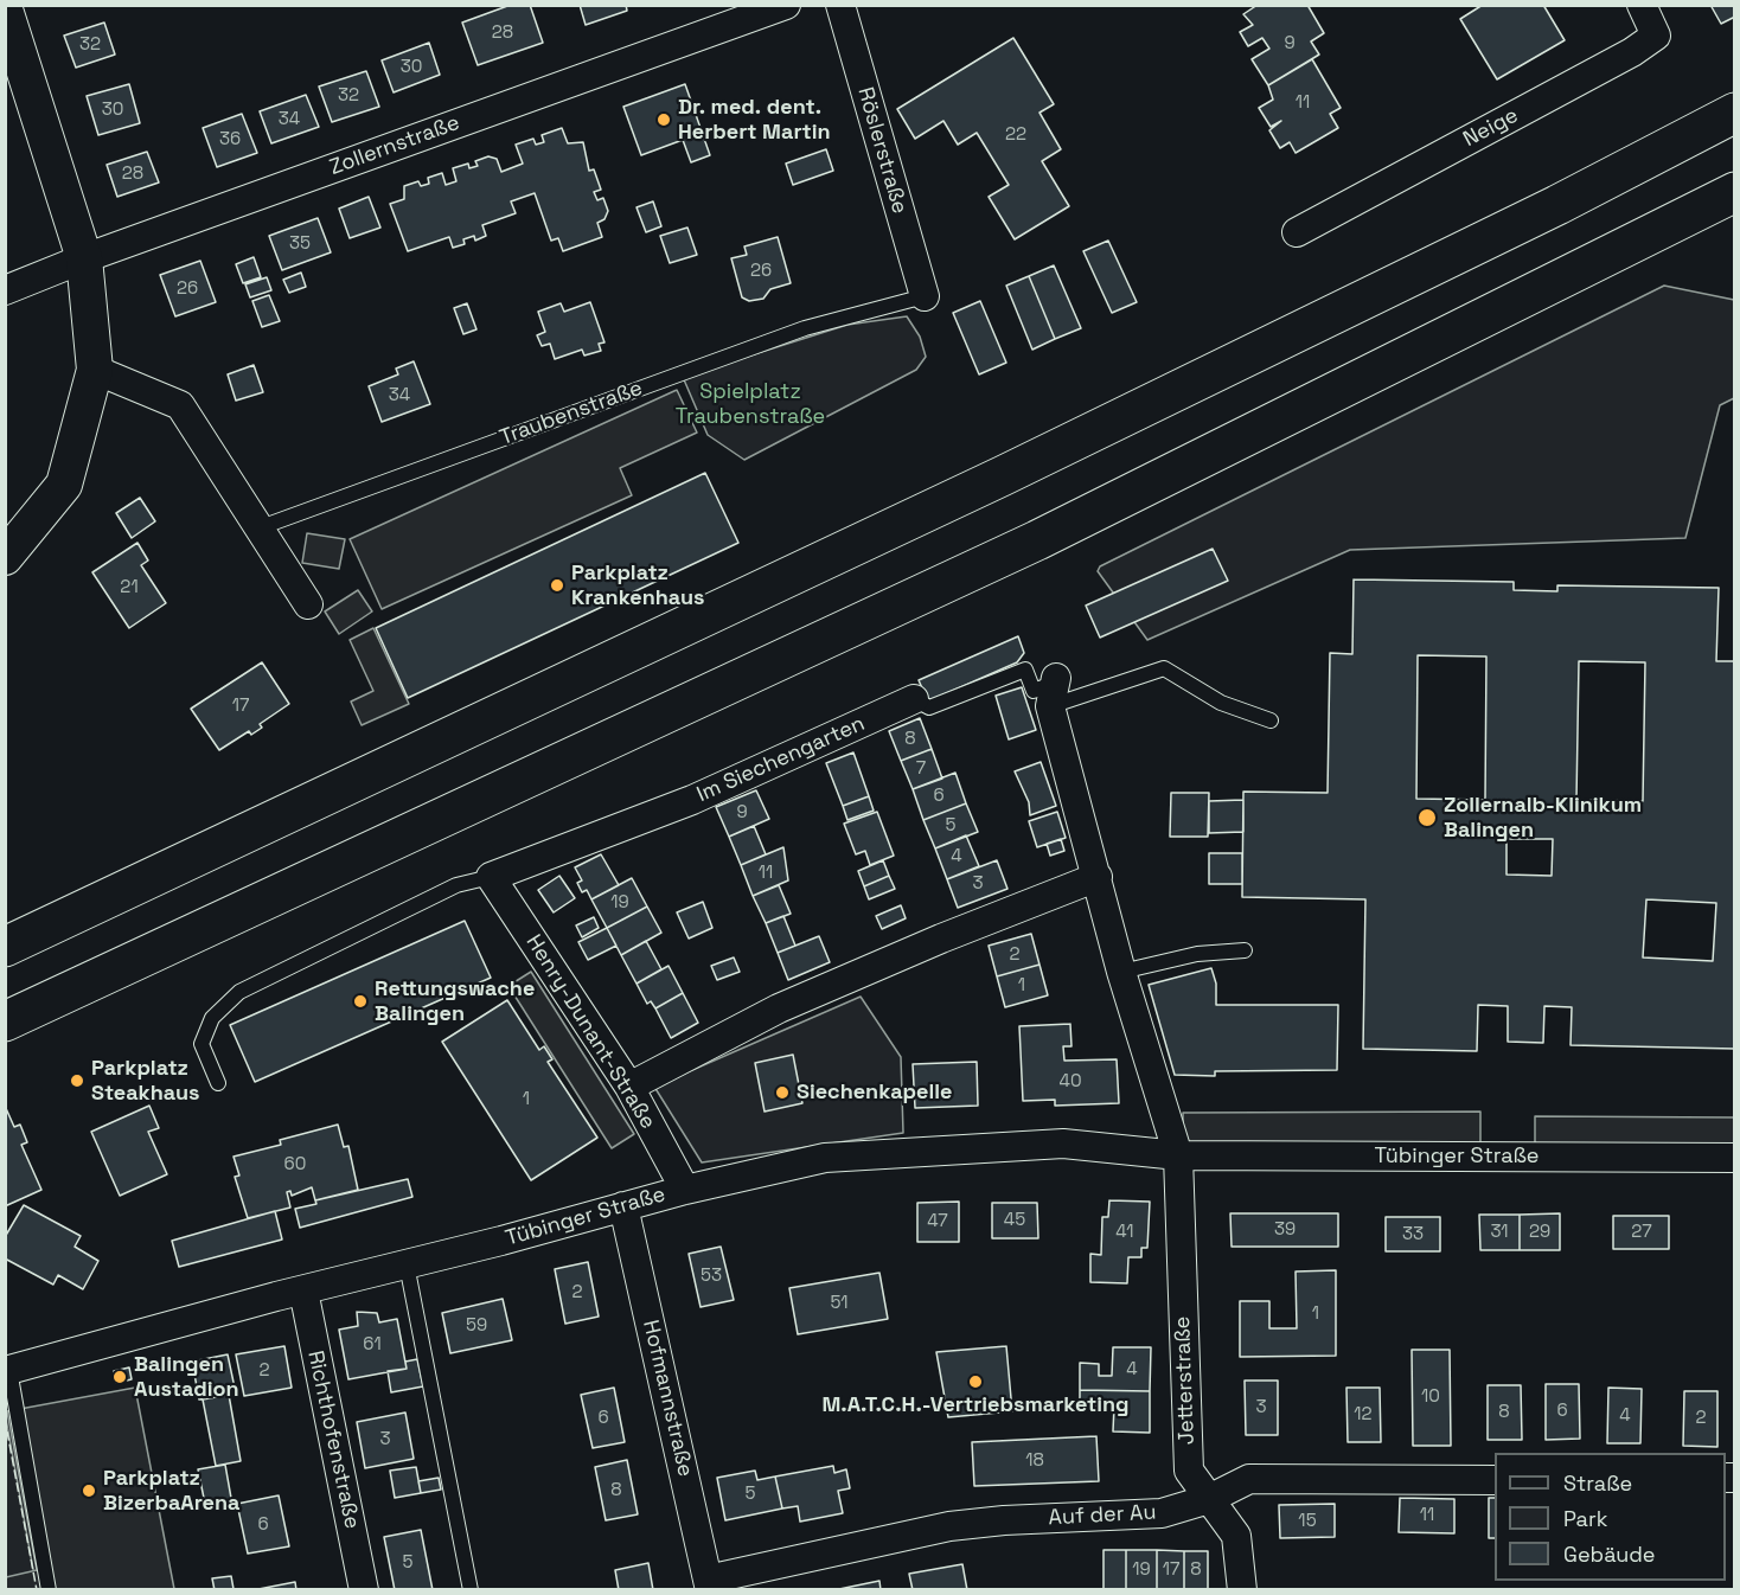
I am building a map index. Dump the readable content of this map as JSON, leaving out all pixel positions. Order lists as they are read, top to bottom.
{
  "streets": {
    "street": [
      "Neige",
      "Zollernstraße",
      "Röslerstraße",
      "Im Siechengarten",
      "Henry-Dunant-Straße",
      "Tübinger Straße",
      "Jetterstraße",
      "Hofmannstraße",
      "Richthofenstraße",
      "Auf der Au"
    ],
    "lane": ["Traubenstraße"]
  },
  "crossings": [
    ["Röslerstraße", "Traubenstraße"],
    ["Im Siechengarten", "Henry-Dunant-Straße"],
    ["Henry-Dunant-Straße", "Tübinger Straße"],
    ["Tübinger Straße", "Jetterstraße"],
    ["Tübinger Straße", "Hofmannstraße"],
    ["Tübinger Straße", "Richthofenstraße"],
    ["Jetterstraße", "Auf der Au"],
    ["Hofmannstraße", "Auf der Au"]
  ],
  "parks": ["Spielplatz Traubenstraße"],
  "places": [
    "Dr. med. dent. Herbert Martin",
    "Parkplatz Krankenhaus",
    "Zollernalb-Klinikum Balingen",
    "Rettungswache Balingen",
    "Parkplatz Steakhaus",
    "Siechenkapelle",
    "Balingen Austadion",
    "M.A.T.C.H.-Vertriebsmarketing",
    "Parkplatz BizerbaArena"
  ],
  "house_numbers": [
    "28",
    "9",
    "32",
    "30",
    "32",
    "11",
    "30",
    "34",
    "22",
    "36",
    "28",
    "35",
    "26",
    "26",
    "34",
    "21",
    "17",
    "8",
    "7",
    "6",
    "9",
    "5",
    "4",
    "11",
    "3",
    "19",
    "2",
    "1",
    "40",
    "1",
    "60",
    "45",
    "47",
    "39",
    "41",
    "31",
    "29",
    "27",
    "33",
    "53",
    "2",
    "51",
    "1",
    "59",
    "61",
    "4",
    "2",
    "10",
    "3",
    "6",
    "8",
    "12",
    "4",
    "6",
    "2",
    "3",
    "18",
    "8",
    "5",
    "11",
    "15",
    "6",
    "5",
    "19",
    "17",
    "8"
  ],
  "legend": ["Straße", "Park", "Gebäude"]
}
